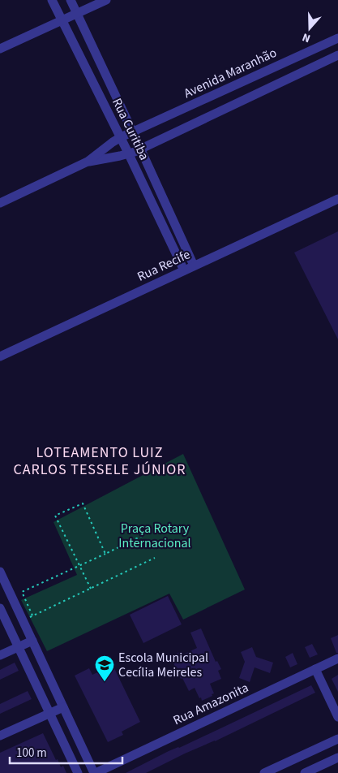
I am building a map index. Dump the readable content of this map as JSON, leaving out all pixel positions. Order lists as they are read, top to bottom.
{
  "streets": {
    "street": [
      "Avenida Maranhão",
      "Rua Curitiba",
      "Rua Recife",
      "Rua Amazonita"
    ]
  },
  "crossings": [
    ["Avenida Maranhão", "Rua Curitiba"],
    ["Rua Curitiba", "Rua Recife"]
  ],
  "districts": ["LOTEAMENTO LUIZ CARLOS TESSELE JÚNIOR"],
  "parks": ["Praça Rotary Internacional"],
  "places": {
    "school or university": ["Escola Municipal Cecília Meireles"]
  },
  "scale_bar": "100 m",
  "north": "bottom"
}
